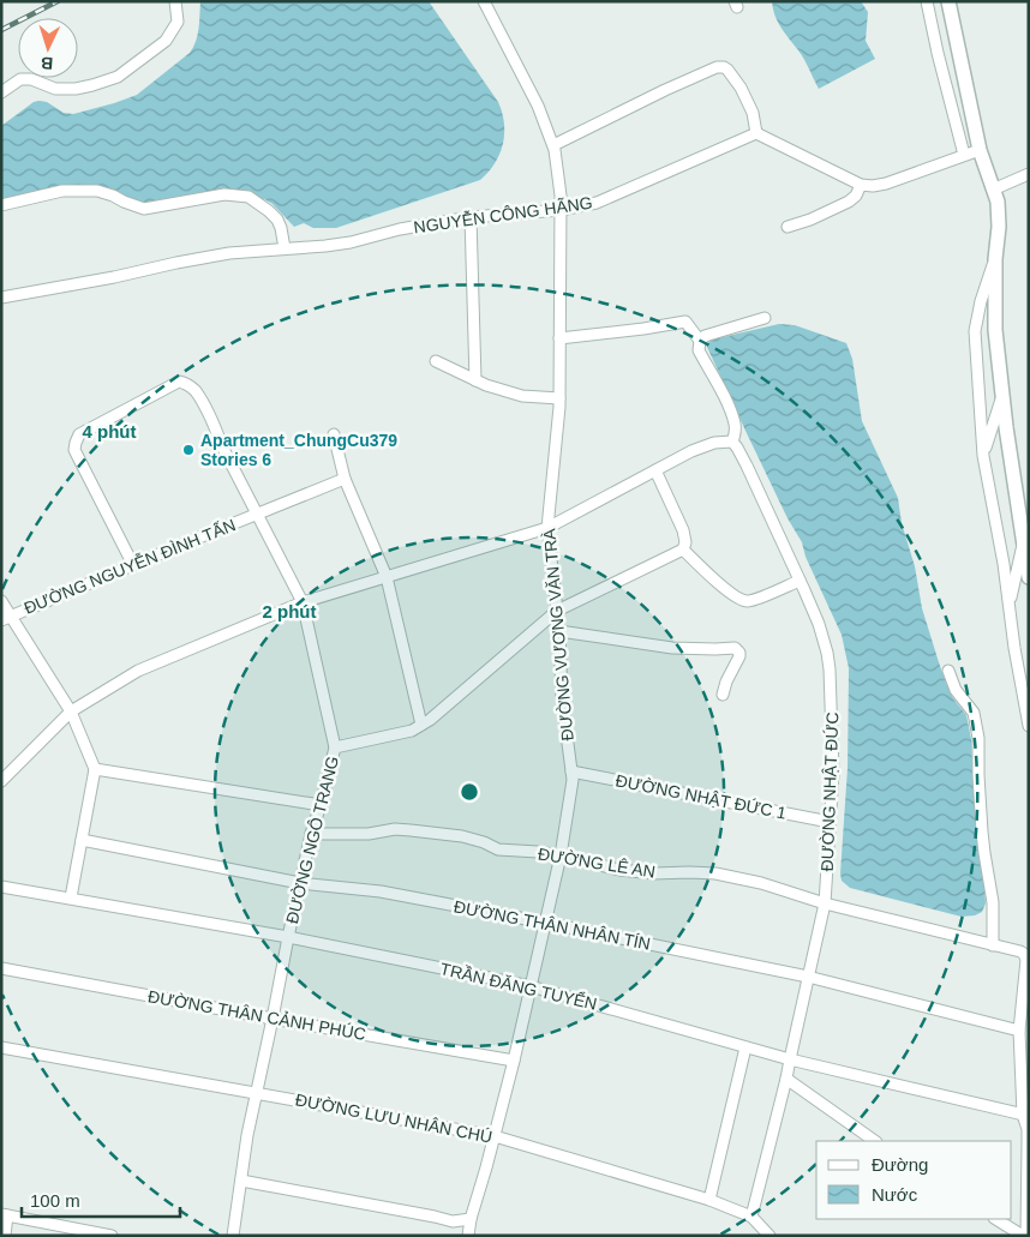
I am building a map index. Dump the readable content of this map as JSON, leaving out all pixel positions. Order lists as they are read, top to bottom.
{
  "streets": {
    "street": [
      "NGUYỄN CÔNG HÃNG",
      "ĐƯỜNG NGUYỄN ĐÌNH TẤN",
      "ĐƯỜNG VƯƠNG VĂN TRÀ",
      "ĐƯỜNG NHẬT ĐỨC",
      "ĐƯỜNG NHẬT ĐỨC 1",
      "ĐƯỜNG NGÔ TRANG",
      "ĐƯỜNG LÊ AN",
      "ĐƯỜNG THÂN NHÂN TÍN",
      "TRẦN ĐĂNG TUYỂN",
      "ĐƯỜNG THÂN CẢNH PHÚC",
      "ĐƯỜNG LƯU NHÂN CHÚ"
    ]
  },
  "crossings": [
    ["NGUYỄN CÔNG HÃNG", "ĐƯỜNG VƯƠNG VĂN TRÀ"],
    ["ĐƯỜNG NGUYỄN ĐÌNH TẤN", "ĐƯỜNG NGÔ TRANG"],
    ["ĐƯỜNG VƯƠNG VĂN TRÀ", "ĐƯỜNG NHẬT ĐỨC 1"],
    ["ĐƯỜNG VƯƠNG VĂN TRÀ", "ĐƯỜNG LÊ AN"],
    ["ĐƯỜNG VƯƠNG VĂN TRÀ", "ĐƯỜNG THÂN NHÂN TÍN"],
    ["ĐƯỜNG VƯƠNG VĂN TRÀ", "TRẦN ĐĂNG TUYỂN"],
    ["ĐƯỜNG VƯƠNG VĂN TRÀ", "ĐƯỜNG THÂN CẢNH PHÚC"],
    ["ĐƯỜNG VƯƠNG VĂN TRÀ", "ĐƯỜNG LƯU NHÂN CHÚ"],
    ["ĐƯỜNG NHẬT ĐỨC", "ĐƯỜNG NHẬT ĐỨC 1"],
    ["ĐƯỜNG NHẬT ĐỨC", "ĐƯỜNG LÊ AN"],
    ["ĐƯỜNG NHẬT ĐỨC", "ĐƯỜNG THÂN NHÂN TÍN"],
    ["ĐƯỜNG NHẬT ĐỨC", "TRẦN ĐĂNG TUYỂN"],
    ["ĐƯỜNG NHẬT ĐỨC", "ĐƯỜNG LƯU NHÂN CHÚ"],
    ["ĐƯỜNG NGÔ TRANG", "ĐƯỜNG LÊ AN"],
    ["ĐƯỜNG NGÔ TRANG", "ĐƯỜNG THÂN NHÂN TÍN"],
    ["ĐƯỜNG NGÔ TRANG", "TRẦN ĐĂNG TUYỂN"],
    ["ĐƯỜNG NGÔ TRANG", "ĐƯỜNG THÂN CẢNH PHÚC"],
    ["ĐƯỜNG NGÔ TRANG", "ĐƯỜNG LƯU NHÂN CHÚ"],
    ["ĐƯỜNG LÊ AN", "ĐƯỜNG THÂN NHÂN TÍN"]
  ],
  "places": ["Apartment_ChungCu379 Stories 6"],
  "legend": ["Đường", "Nước"],
  "scale_bar": "100 m",
  "north": "bottom",
  "rings": ["4 phút", "2 phút"]
}
